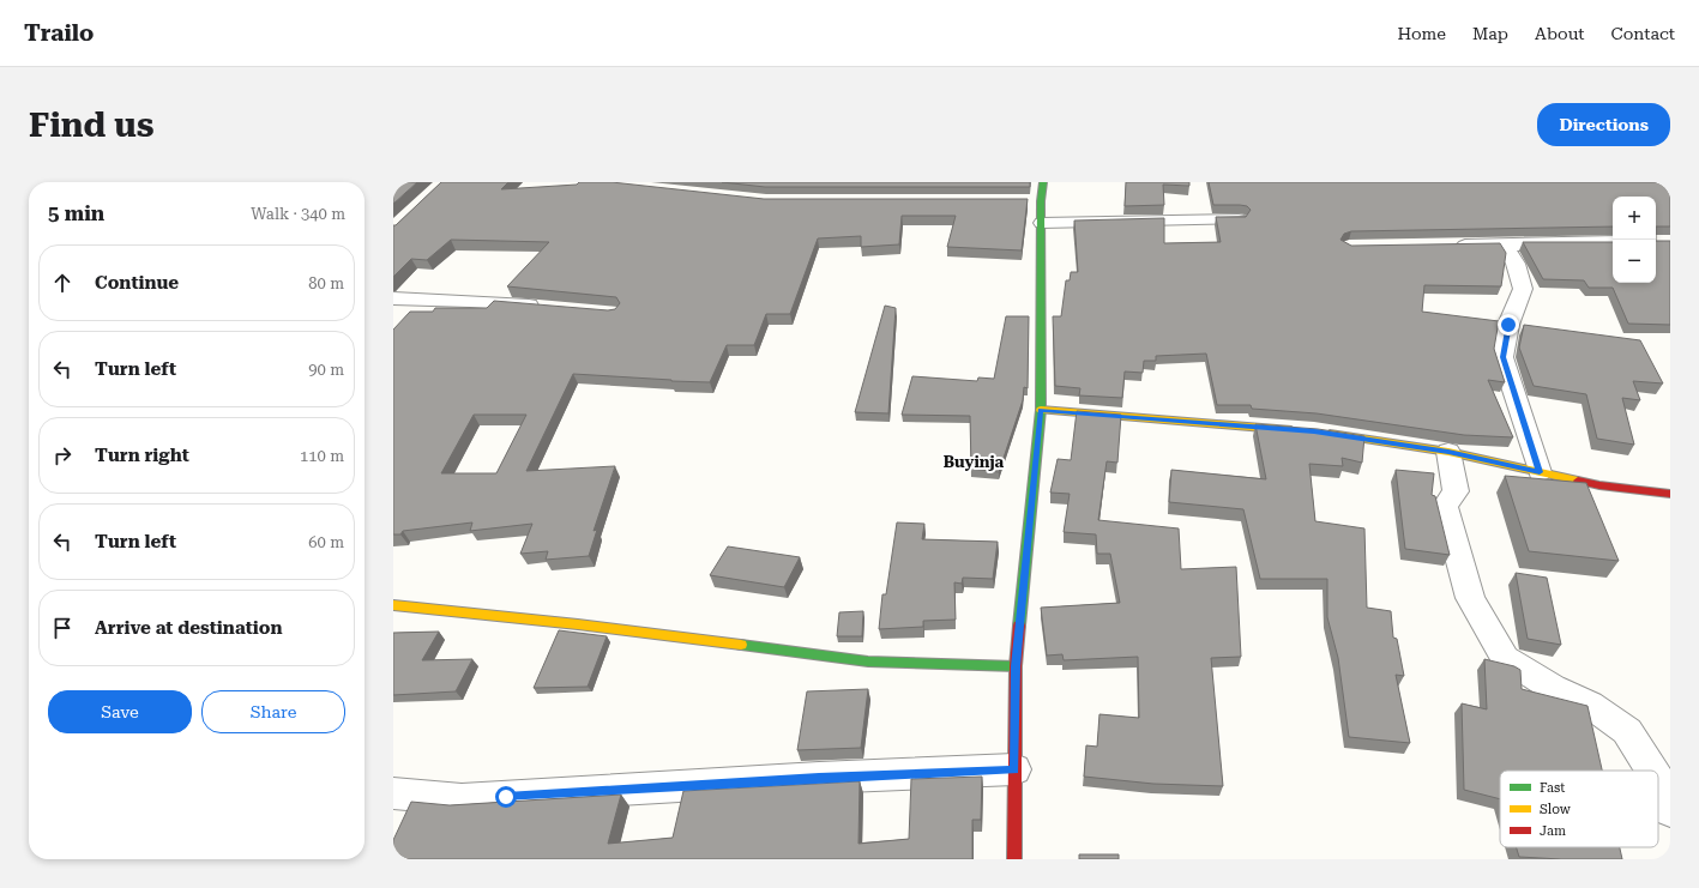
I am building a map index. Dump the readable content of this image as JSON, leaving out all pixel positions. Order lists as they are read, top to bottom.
{
  "districts": ["Buyinja"],
  "legend": ["Fast", "Slow", "Jam"],
  "page": {
    "header": "Trailo",
    "nav": [
      "Home",
      "Map",
      "About",
      "Contact"
    ],
    "buttons": [
      "Directions",
      ["Save", "Share"]
    ],
    "title": "Find us",
    "heading": ["5 min", "Walk · 340 m"],
    "map_buttons": ["+", "−"],
    "list": [
      ["Continue", "80 m"],
      ["Turn left", "90 m"],
      ["Turn right", "110 m"],
      ["Turn left", "60 m"],
      "Arrive at destination"
    ]
  }
}
